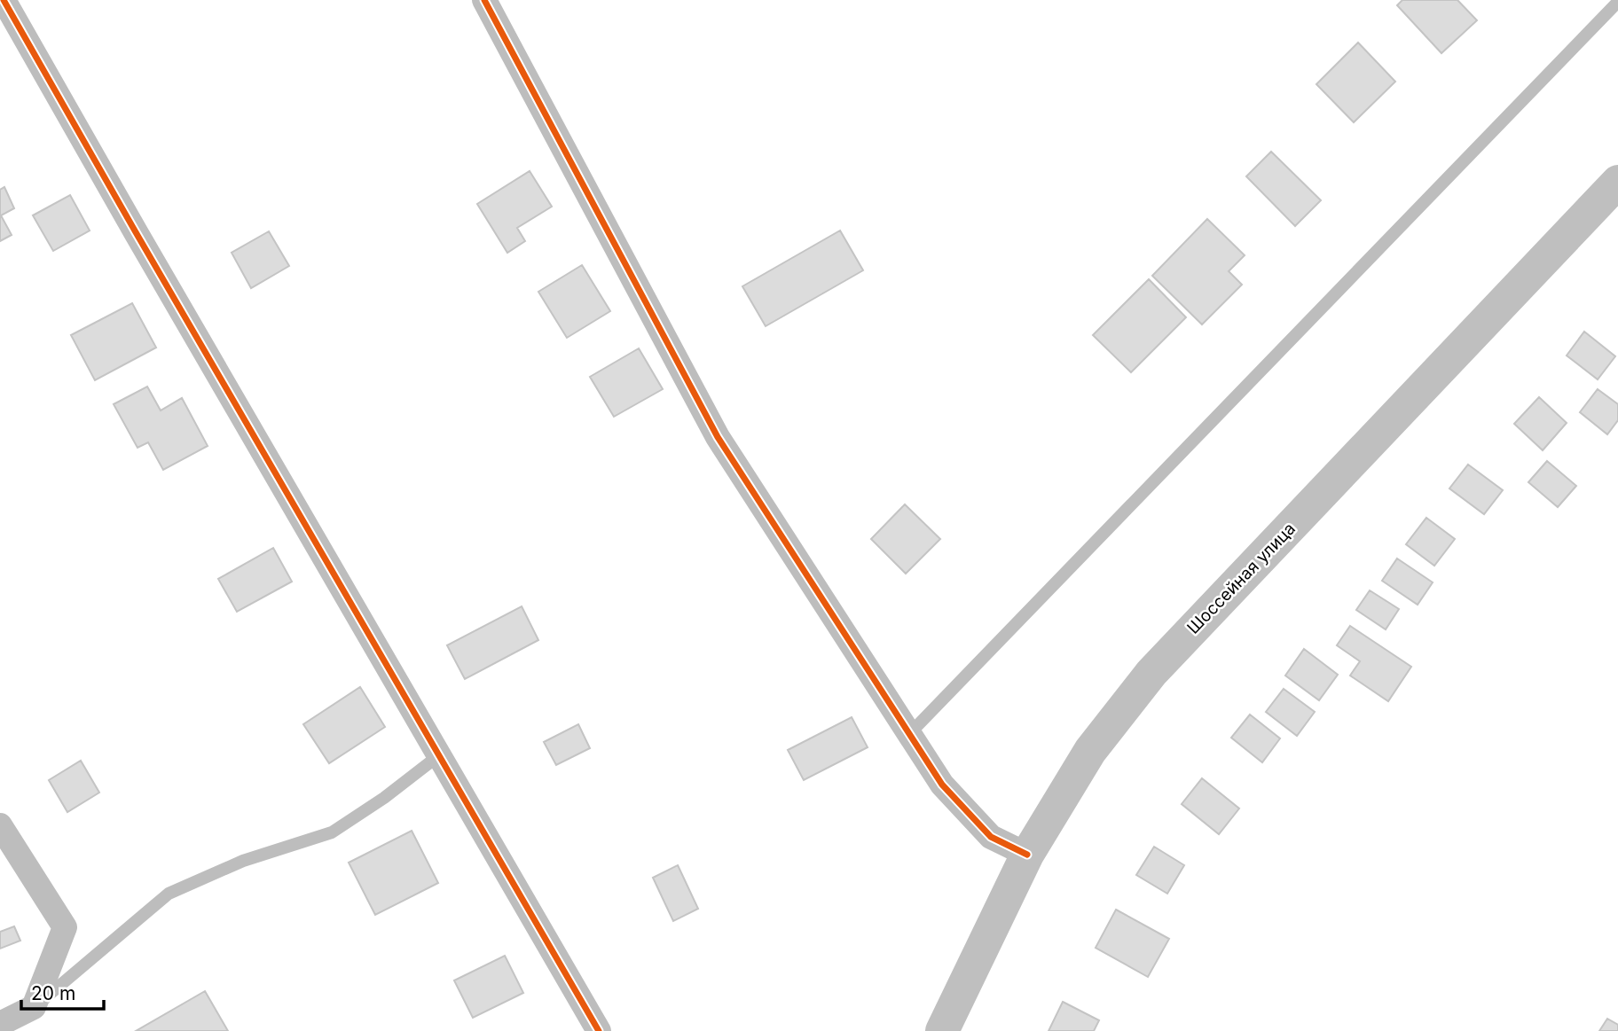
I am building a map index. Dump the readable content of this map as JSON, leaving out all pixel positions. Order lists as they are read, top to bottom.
{
  "streets": {
    "main road": ["Шоссейная улица"]
  },
  "scale_bar": "20 m"
}
